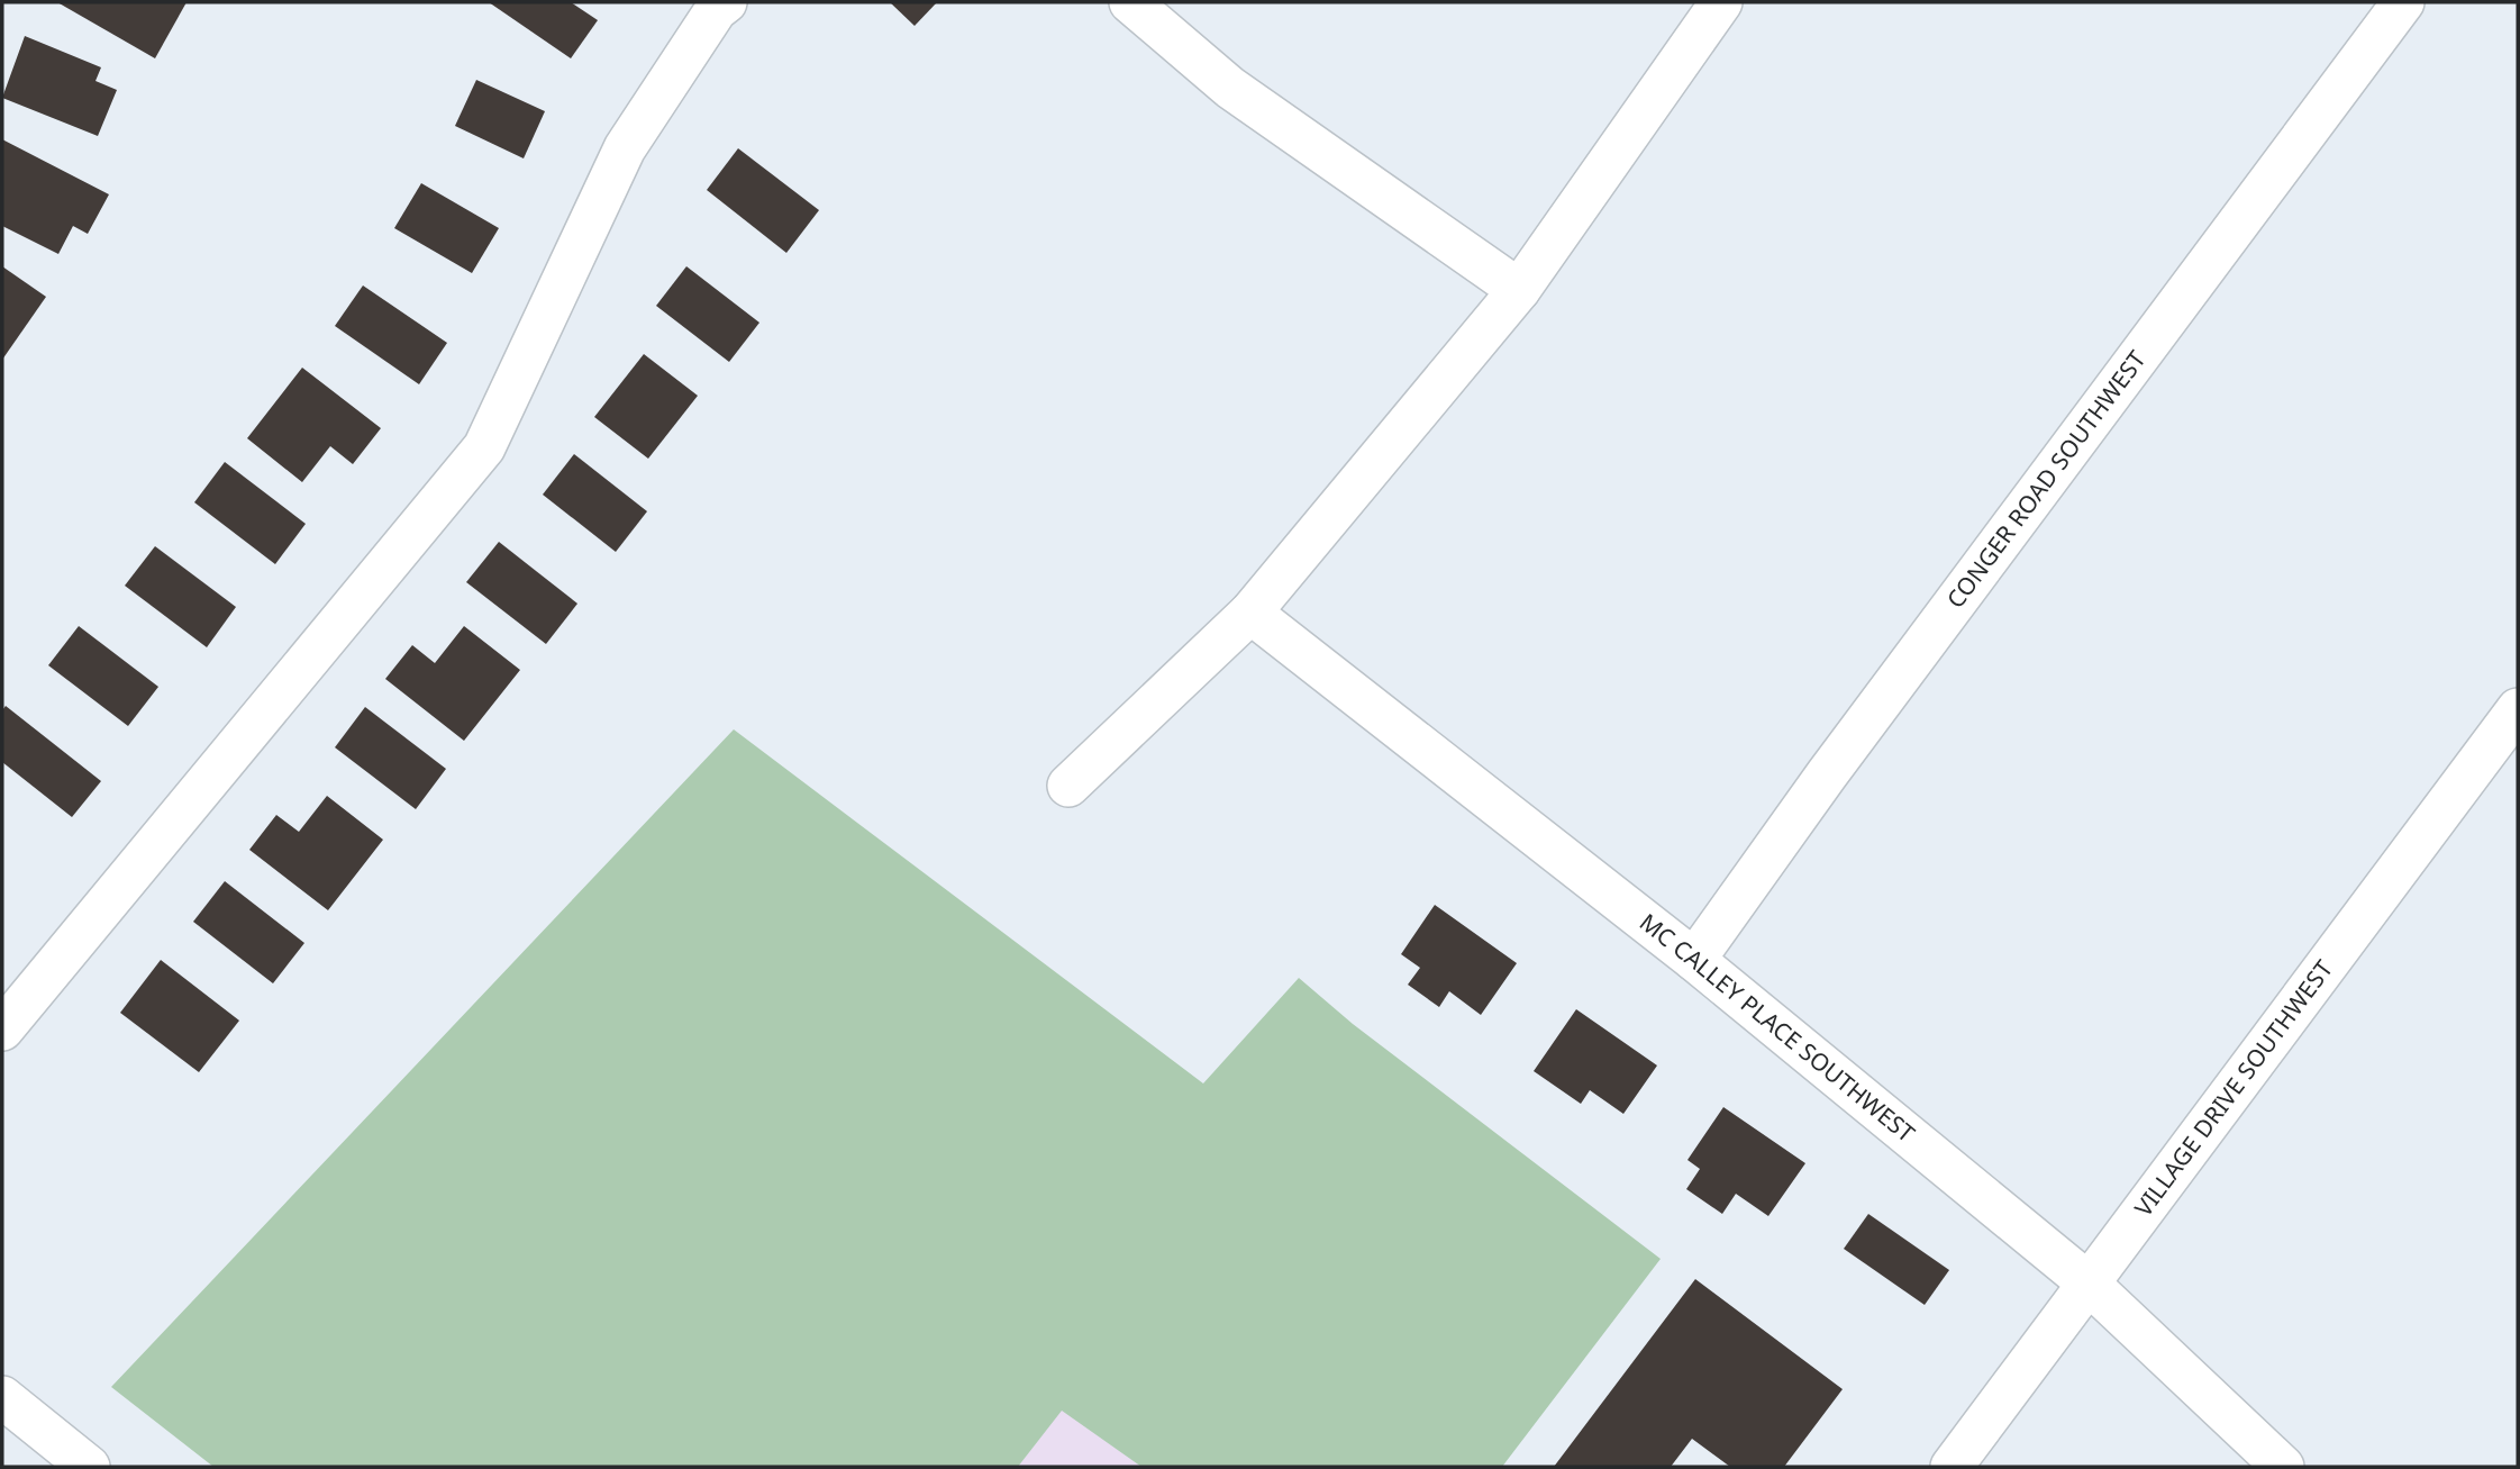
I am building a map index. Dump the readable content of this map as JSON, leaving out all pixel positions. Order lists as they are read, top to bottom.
{
  "streets": {
    "street": ["CONGER ROAD SOUTHWEST", "MC CALLEY PLACE SOUTHWEST", "VILLAGE DRIVE SOUTHWEST"]
  },
  "crossings": [
    ["CONGER ROAD SOUTHWEST", "MC CALLEY PLACE SOUTHWEST"],
    ["MC CALLEY PLACE SOUTHWEST", "VILLAGE DRIVE SOUTHWEST"]
  ]
}
